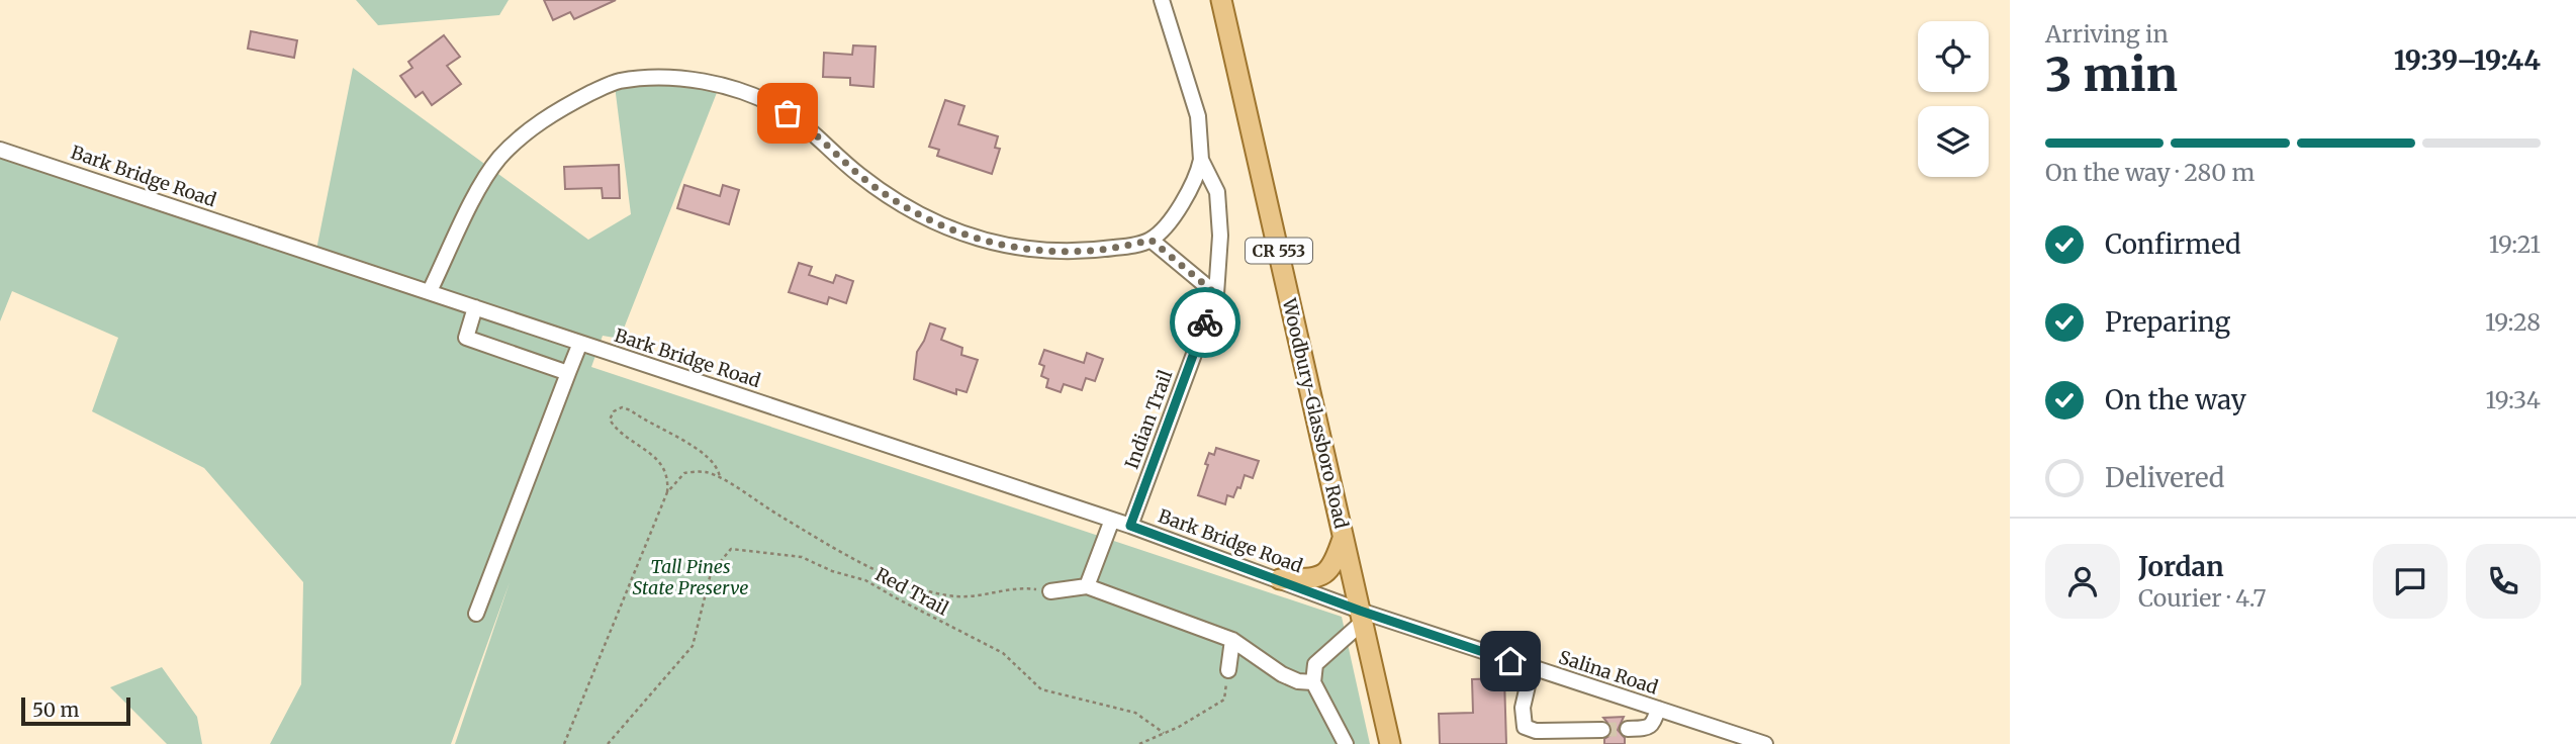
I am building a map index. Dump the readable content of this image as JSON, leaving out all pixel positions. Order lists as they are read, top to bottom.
{
  "streets": {
    "main road": ["CR 553", "Woodbury-Glassboro Road"],
    "street": ["Bark Bridge Road", "Indian Trail", "Salina Road"],
    "path": ["Red Trail"]
  },
  "crossings": [
    ["Bark Bridge Road", "Woodbury-Glassboro Road"],
    ["Bark Bridge Road", "Indian Trail"],
    ["Bark Bridge Road", "Salina Road"],
    ["Woodbury-Glassboro Road", "Salina Road"]
  ],
  "parks": ["Tall Pines State Preserve"],
  "scale_bar": "50 m",
  "page": {
    "heading": ["3 min", "Arriving in", "19:39–19:44"],
    "panel": ["Jordan", "Courier · 4.7"],
    "bar": "On the way · 280 m",
    "list": [
      ["Confirmed", "19:21"],
      ["Preparing", "19:28"],
      ["On the way", "19:34"],
      "Delivered"
    ],
    "scale": "50 m"
  }
}
